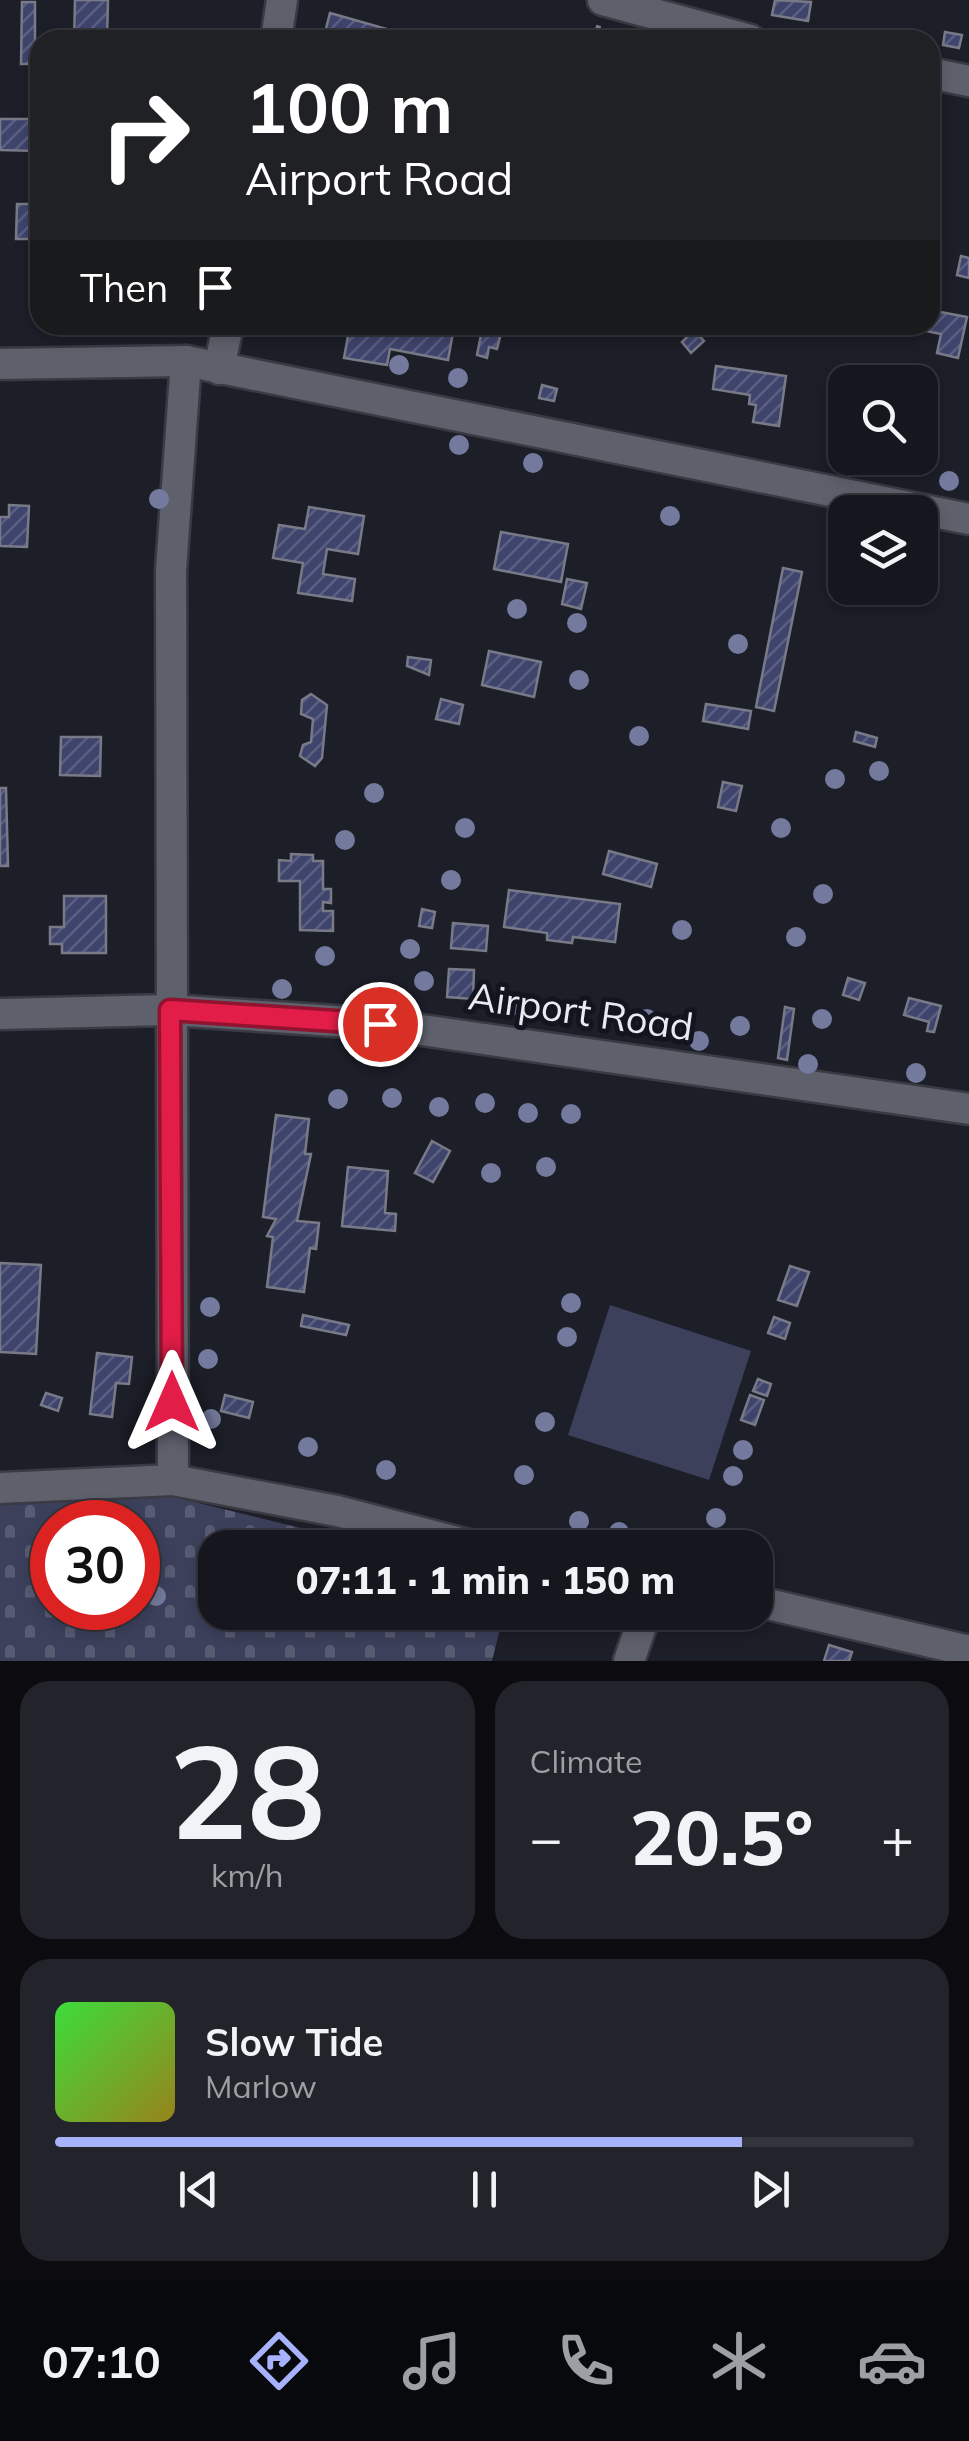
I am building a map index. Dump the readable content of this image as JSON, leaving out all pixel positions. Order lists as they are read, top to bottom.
{
  "streets": {
    "street": ["Airport Road"]
  },
  "page": {
    "turn": ["100 m", "Airport Road"],
    "then": "Then",
    "limit": "30",
    "trip": "07:11 · 1 min · 150 m",
    "tile": [
      ["28", "km/h"],
      "Climate"
    ],
    "heat": ["−", "20.5°", "+"],
    "song": ["Slow Tide", "Marlow"],
    "tabs": "07:10"
  }
}
